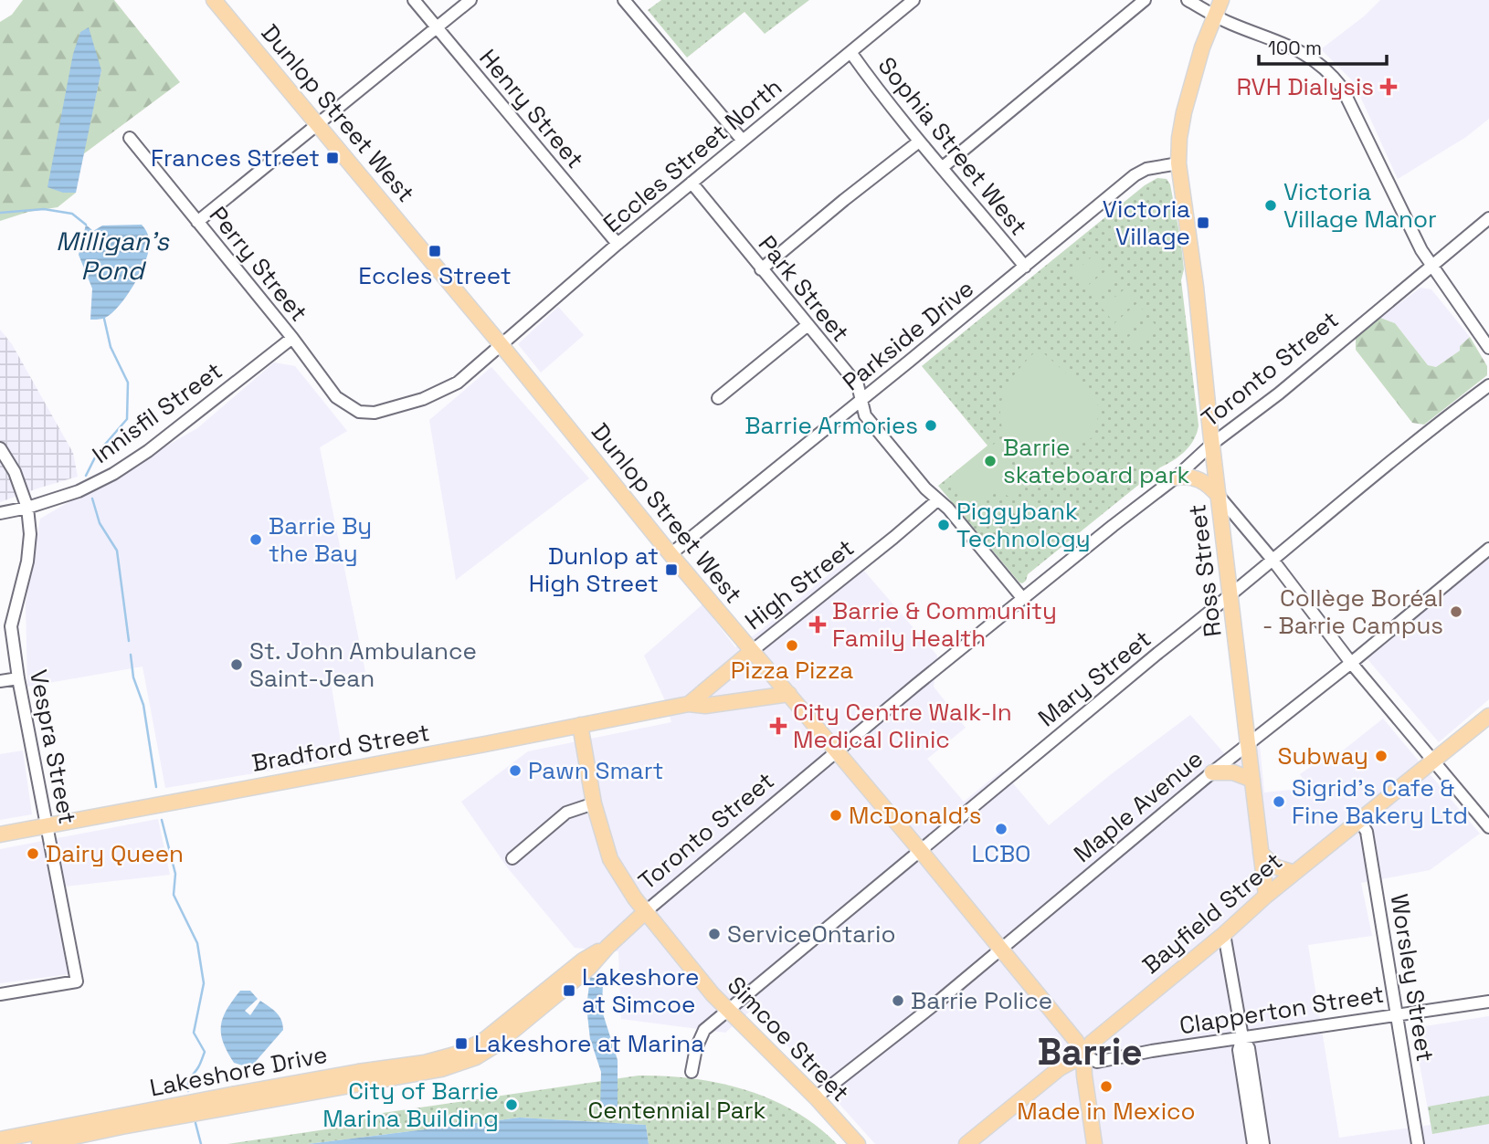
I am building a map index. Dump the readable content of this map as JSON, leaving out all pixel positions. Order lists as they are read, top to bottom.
{
  "streets": {
    "main road": [
      "Dunlop Street West",
      "Toronto Street",
      "Ross Street",
      "High Street",
      "Bradford Street",
      "Bayfield Street",
      "Simcoe Street",
      "Lakeshore Drive"
    ],
    "street": [
      "Henry Street",
      "Sophia Street West",
      "Eccles Street North",
      "Perry Street",
      "Park Street",
      "Parkside Drive",
      "Innisfil Street",
      "Mary Street",
      "Vespra Street",
      "Maple Avenue",
      "Worsley Street",
      "Clapperton Street"
    ]
  },
  "crossings": [
    ["Henry Street", "Eccles Street North"],
    ["Dunlop Street West", "Eccles Street North"],
    ["Dunlop Street West", "Parkside Drive"],
    ["Dunlop Street West", "Toronto Street"],
    ["Dunlop Street West", "High Street"],
    ["Dunlop Street West", "Mary Street"],
    ["Dunlop Street West", "Bradford Street"],
    ["Dunlop Street West", "Maple Avenue"],
    ["Dunlop Street West", "Bayfield Street"],
    ["Dunlop Street West", "Clapperton Street"],
    ["Sophia Street West", "Eccles Street North"],
    ["Sophia Street West", "Parkside Drive"],
    ["Eccles Street North", "Perry Street"],
    ["Eccles Street North", "Park Street"],
    ["Perry Street", "Innisfil Street"],
    ["Park Street", "Parkside Drive"],
    ["Park Street", "Toronto Street"],
    ["Park Street", "High Street"],
    ["Parkside Drive", "Ross Street"],
    ["Toronto Street", "Ross Street"],
    ["Toronto Street", "Simcoe Street"],
    ["Toronto Street", "Lakeshore Drive"],
    ["Innisfil Street", "Vespra Street"],
    ["Ross Street", "Mary Street"],
    ["Ross Street", "Maple Avenue"],
    ["Ross Street", "Bayfield Street"],
    ["High Street", "Bradford Street"],
    ["Mary Street", "Simcoe Street"],
    ["Vespra Street", "Bradford Street"],
    ["Bradford Street", "Simcoe Street"],
    ["Maple Avenue", "Simcoe Street"],
    ["Bayfield Street", "Worsley Street"],
    ["Bayfield Street", "Clapperton Street"],
    ["Worsley Street", "Clapperton Street"]
  ],
  "districts": ["Barrie"],
  "water": ["Milligan's Pond"],
  "parks": ["Centennial Park"],
  "places": {
    "health": ["RVH Dialysis", "Barrie & Community Family Health", "City Centre Walk-In Medical Clinic"],
    "transit": [
      "Frances Street",
      "Victoria Village",
      "Eccles Street",
      "Dunlop at High Street",
      "Lakeshore at Simcoe",
      "Lakeshore at Marina"
    ],
    "other": [
      "Victoria Village Manor",
      "Barrie Armories",
      "Barrie skateboard park",
      "Piggybank Technology",
      "Barrie By the Bay",
      "Collège Boréal - Barrie Campus",
      "Pizza Pizza",
      "St. John Ambulance Saint-Jean",
      "Subway",
      "Pawn Smart",
      "Sigrid's Cafe & Fine Bakery Ltd",
      "McDonald's",
      "LCBO",
      "Dairy Queen",
      "ServiceOntario",
      "Barrie Police",
      "Made in Mexico",
      "City of Barrie Marina Building"
    ]
  },
  "scale_bar": "100 m"
}
